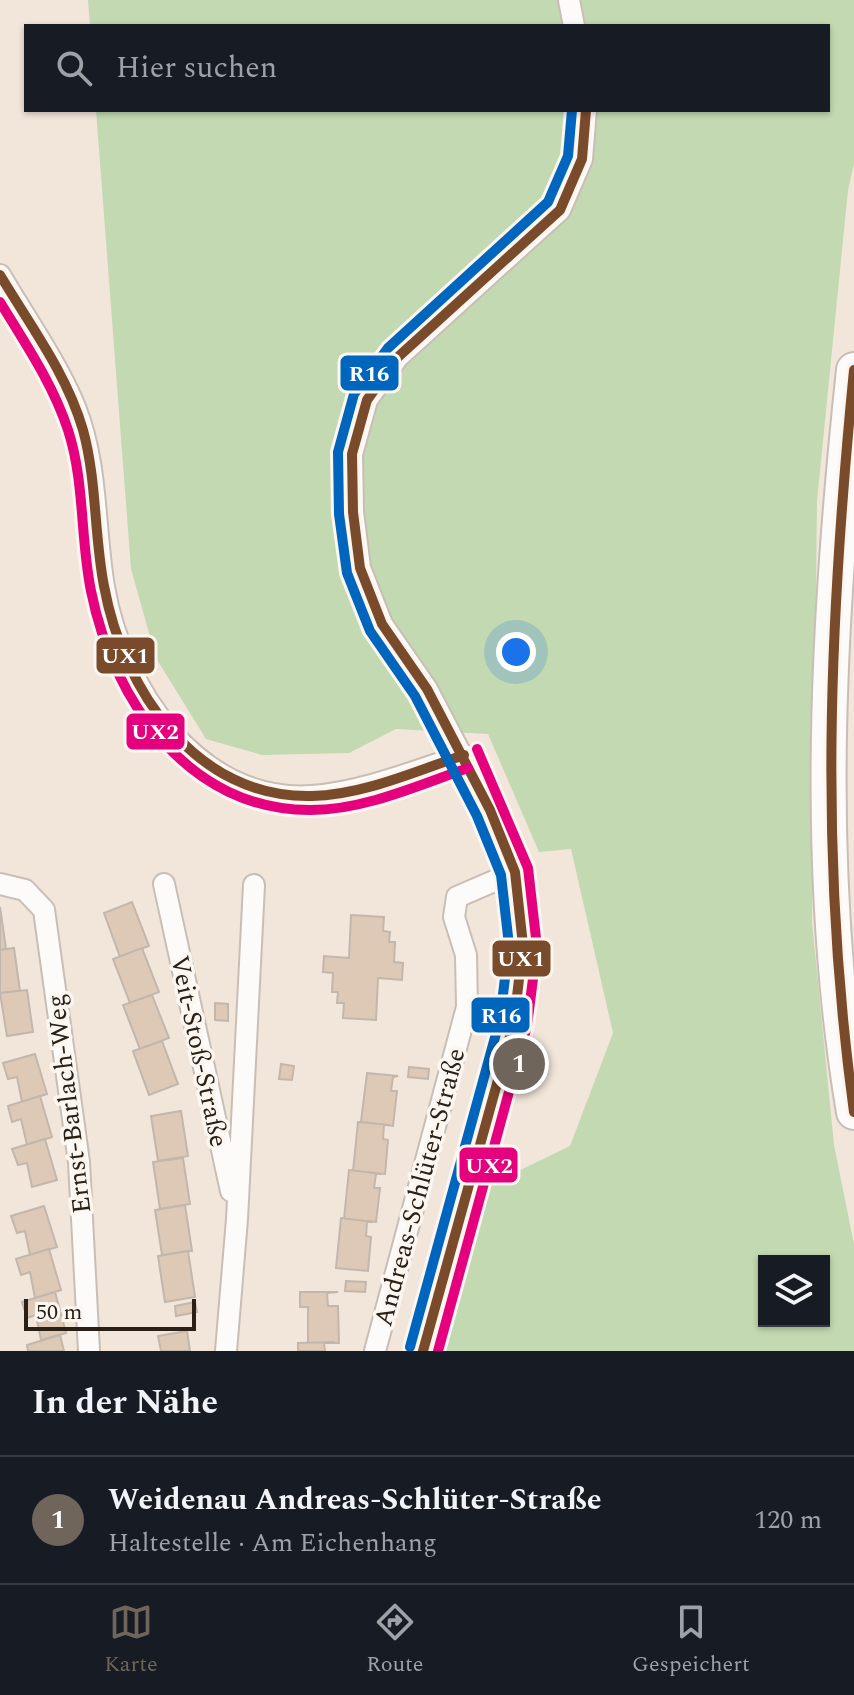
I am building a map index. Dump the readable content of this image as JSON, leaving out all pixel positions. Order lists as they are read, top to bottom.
{
  "streets": {
    "street": ["Veit-Stoß-Straße", "Ernst-Barlach-Weg", "Andreas-Schlüter-Straße"]
  },
  "lines": ["transit line UX1", "transit line R16", "transit line UX2"],
  "scale_bar": "50 m",
  "page": {
    "search": "Hier suchen",
    "pins": "1",
    "scale": "50 m",
    "heading": "In der Nähe",
    "list": [
      {
        "mark": "1",
        "name": "Weidenau Andreas-Schlüter-Straße",
        "note": "Haltestelle · Am Eichenhang",
        "value": "120 m"
      }
    ],
    "nav": ["Karte", "Route", "Gespeichert"]
  }
}
